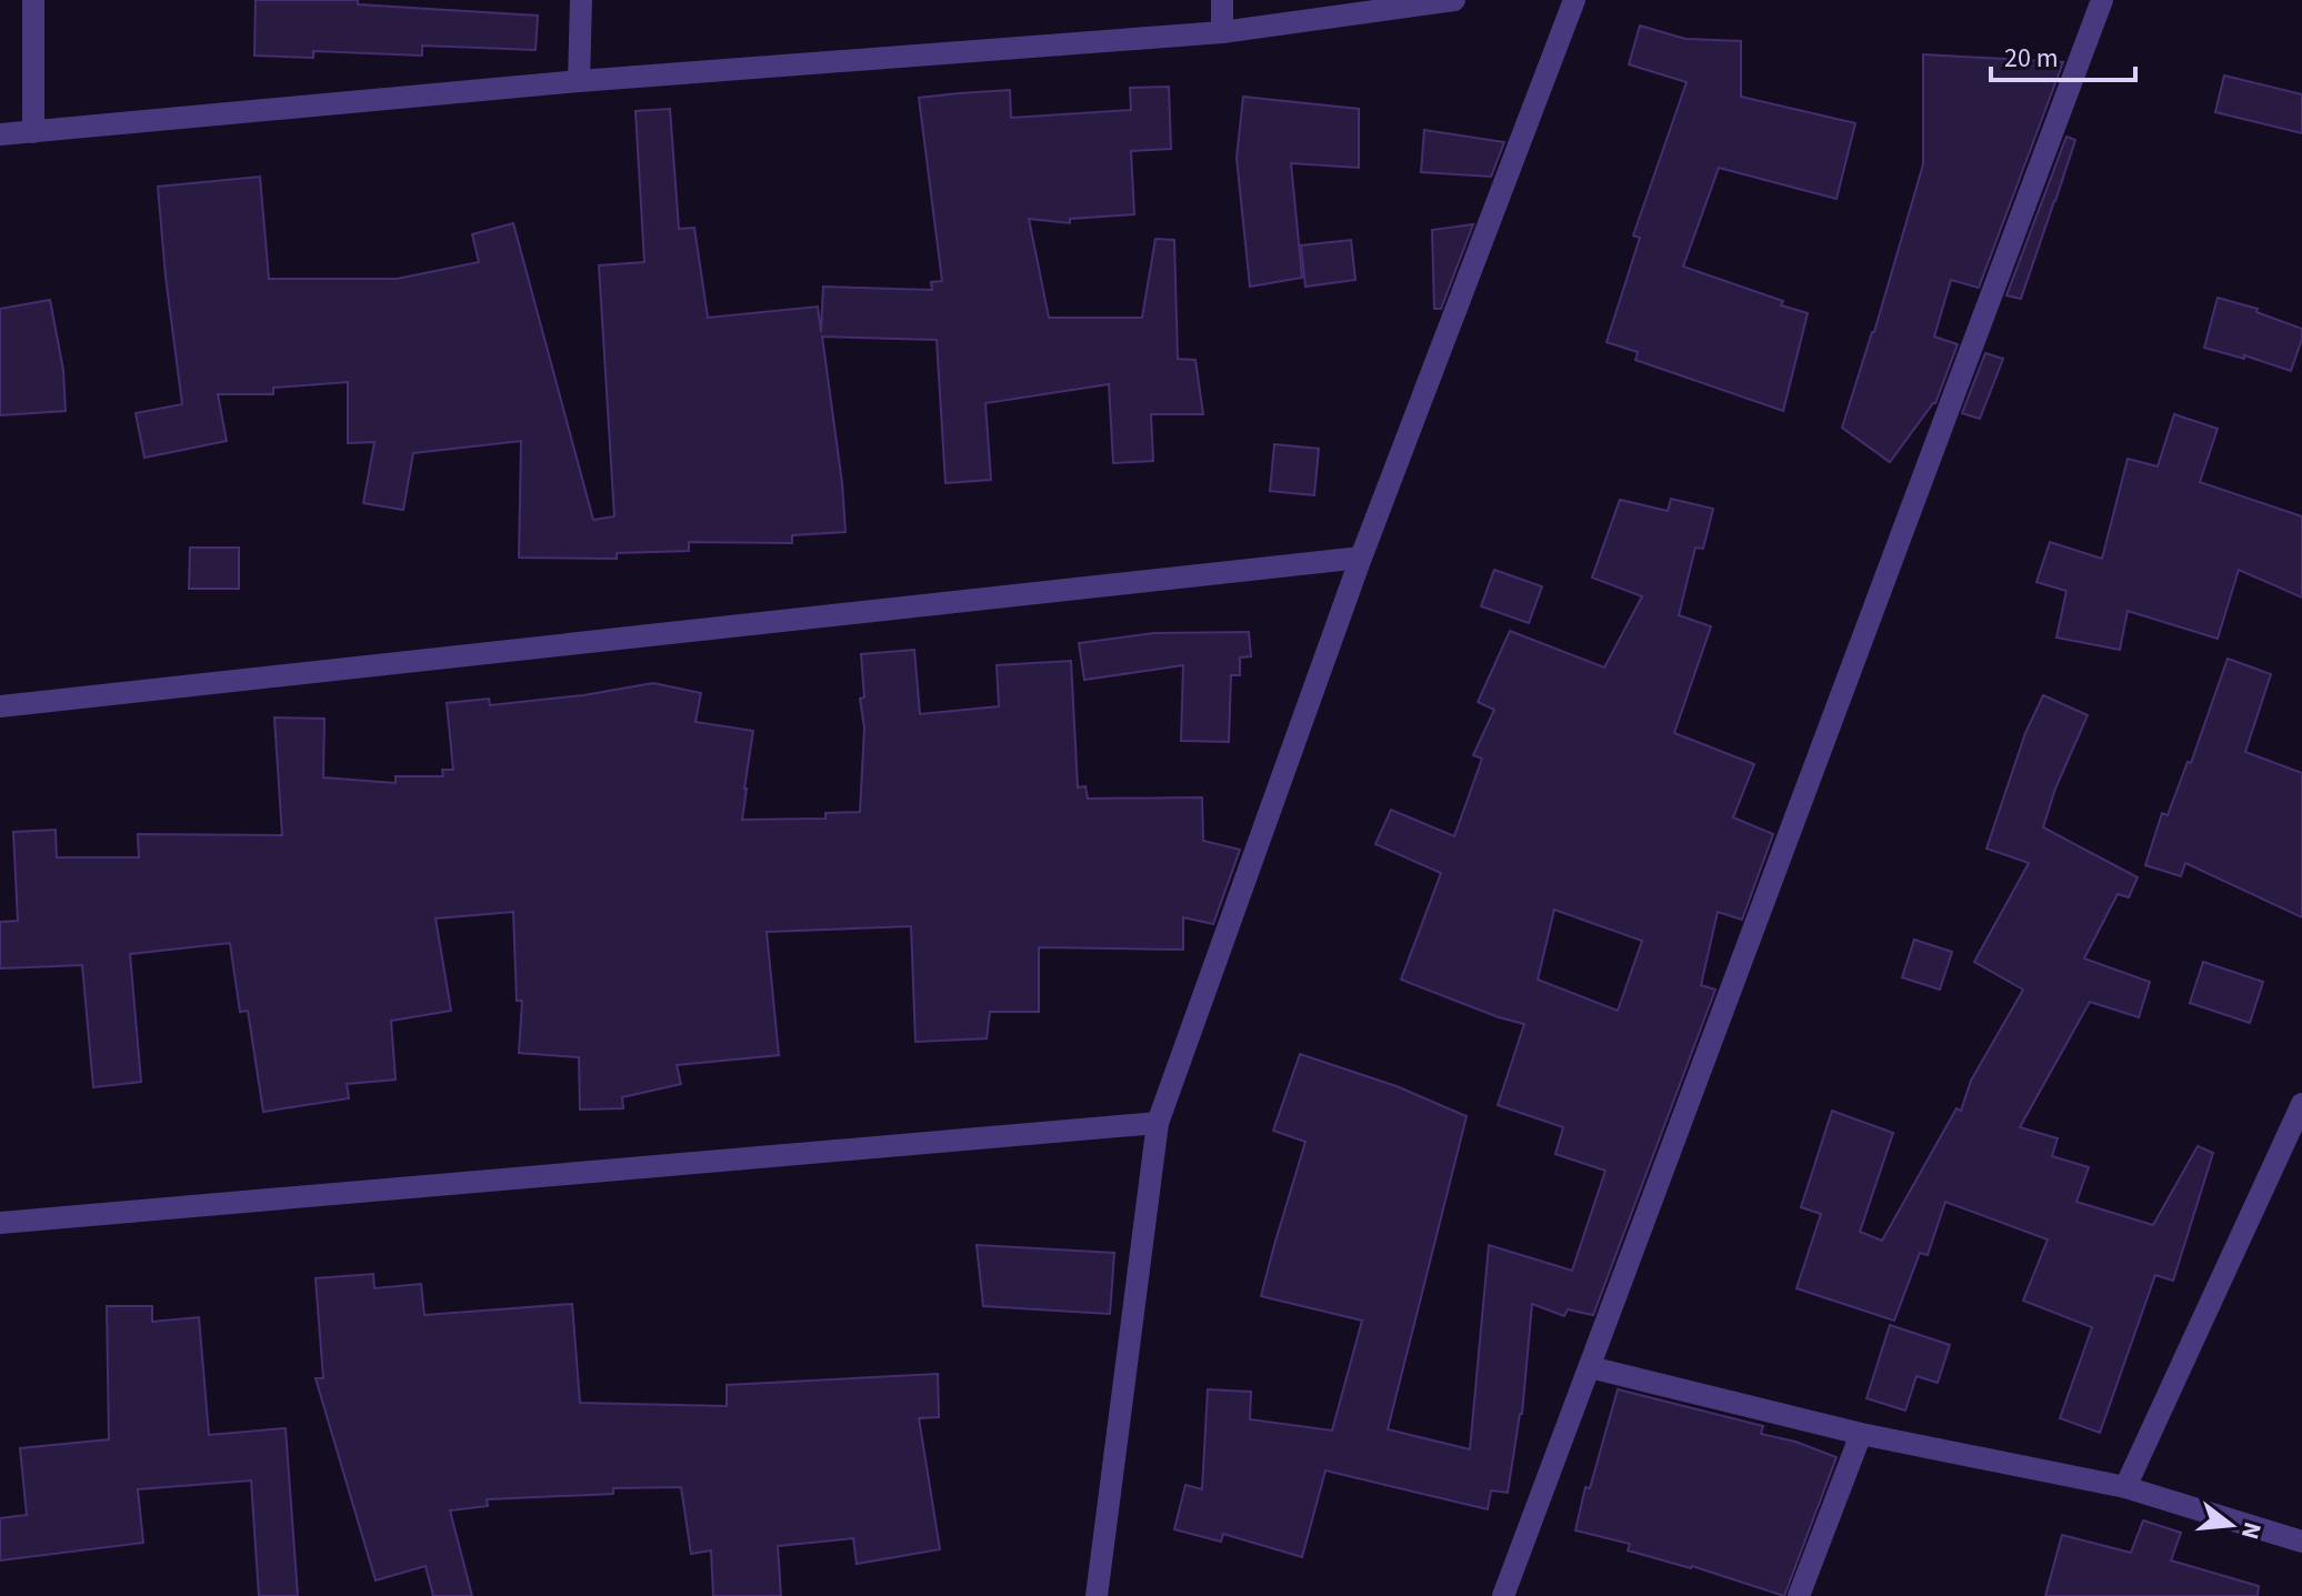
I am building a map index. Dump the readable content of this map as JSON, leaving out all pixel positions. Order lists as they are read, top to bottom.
{
  "scale_bar": "20 m",
  "north": "right"
}
